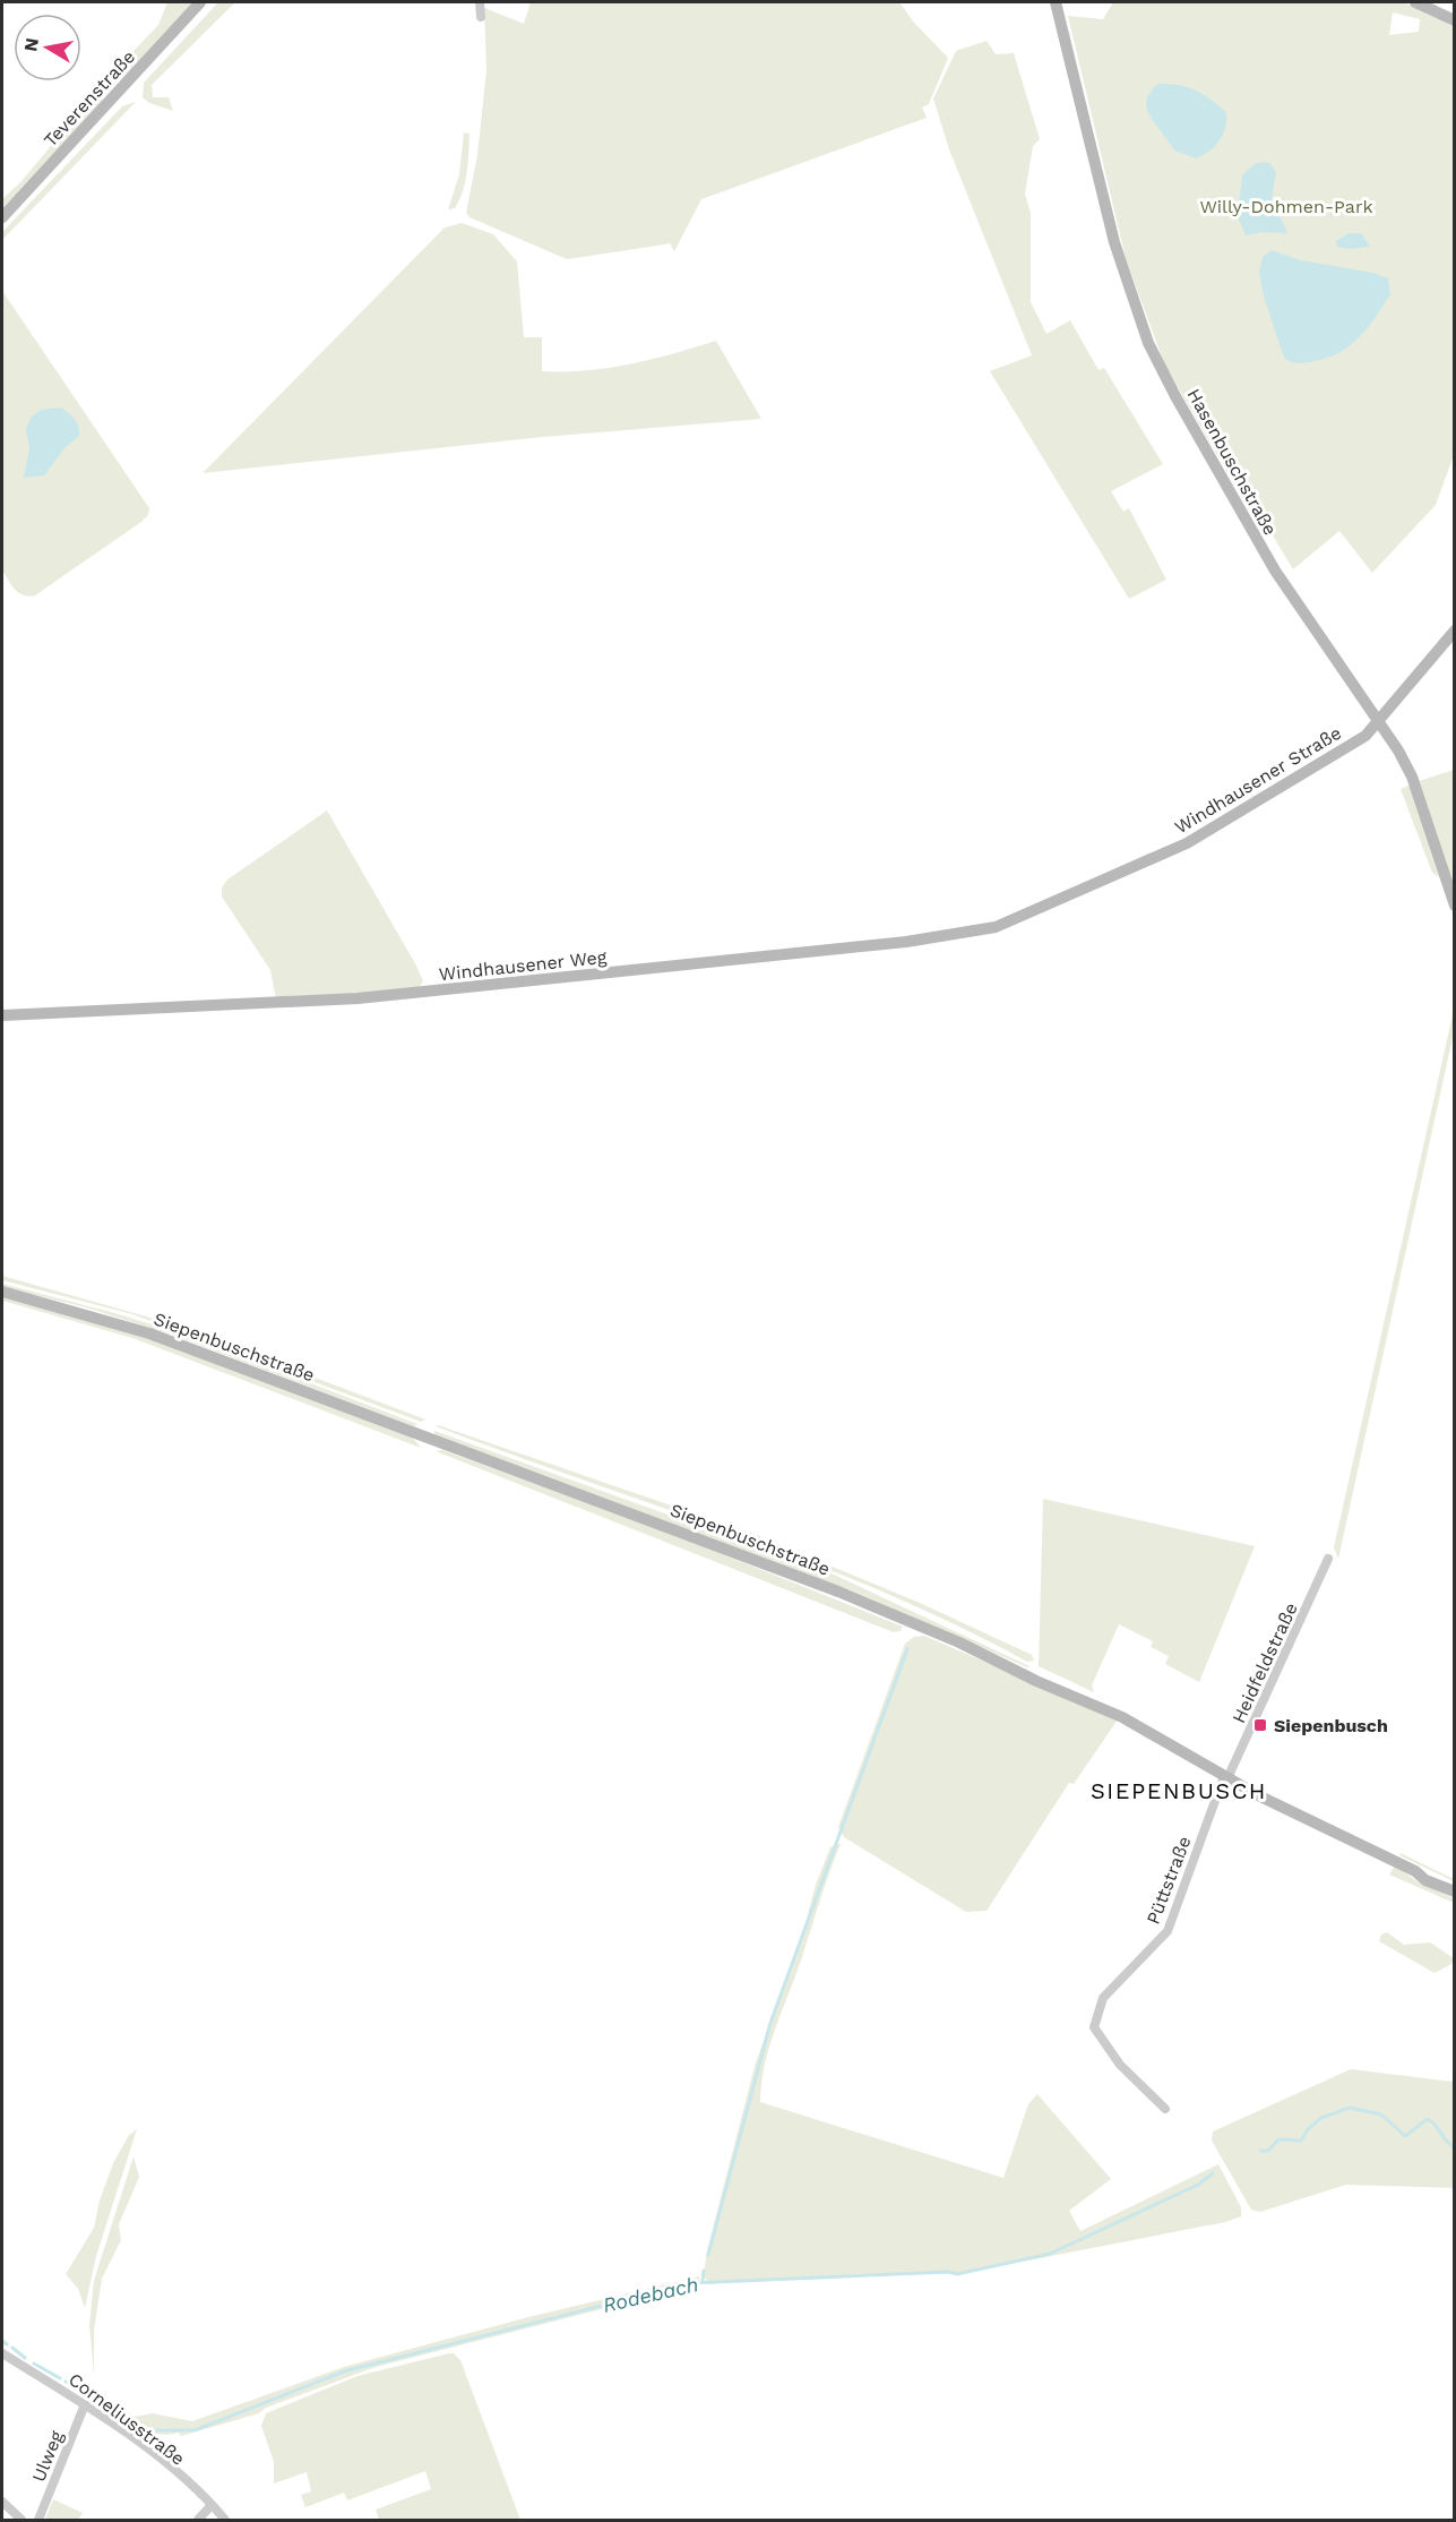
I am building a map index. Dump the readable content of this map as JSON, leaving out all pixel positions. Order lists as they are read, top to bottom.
{
  "streets": {
    "street": [
      "Teverenstraße",
      "Hasenbuschstraße",
      "Windhausener Straße",
      "Windhausener Weg",
      "Siepenbuschstraße",
      "Heidfeldstraße",
      "Püttstraße",
      "Corneliusstraße",
      "Ulweg"
    ]
  },
  "crossings": [
    ["Hasenbuschstraße", "Windhausener Straße"],
    ["Windhausener Straße", "Windhausener Weg"],
    ["Siepenbuschstraße", "Heidfeldstraße"],
    ["Siepenbuschstraße", "Püttstraße"],
    ["Heidfeldstraße", "Püttstraße"],
    ["Corneliusstraße", "Ulweg"]
  ],
  "districts": ["SIEPENBUSCH"],
  "water": ["Rodebach"],
  "parks": ["Willy-Dohmen-Park"],
  "places": {
    "transit": ["Siepenbusch"]
  },
  "north": "left"
}
